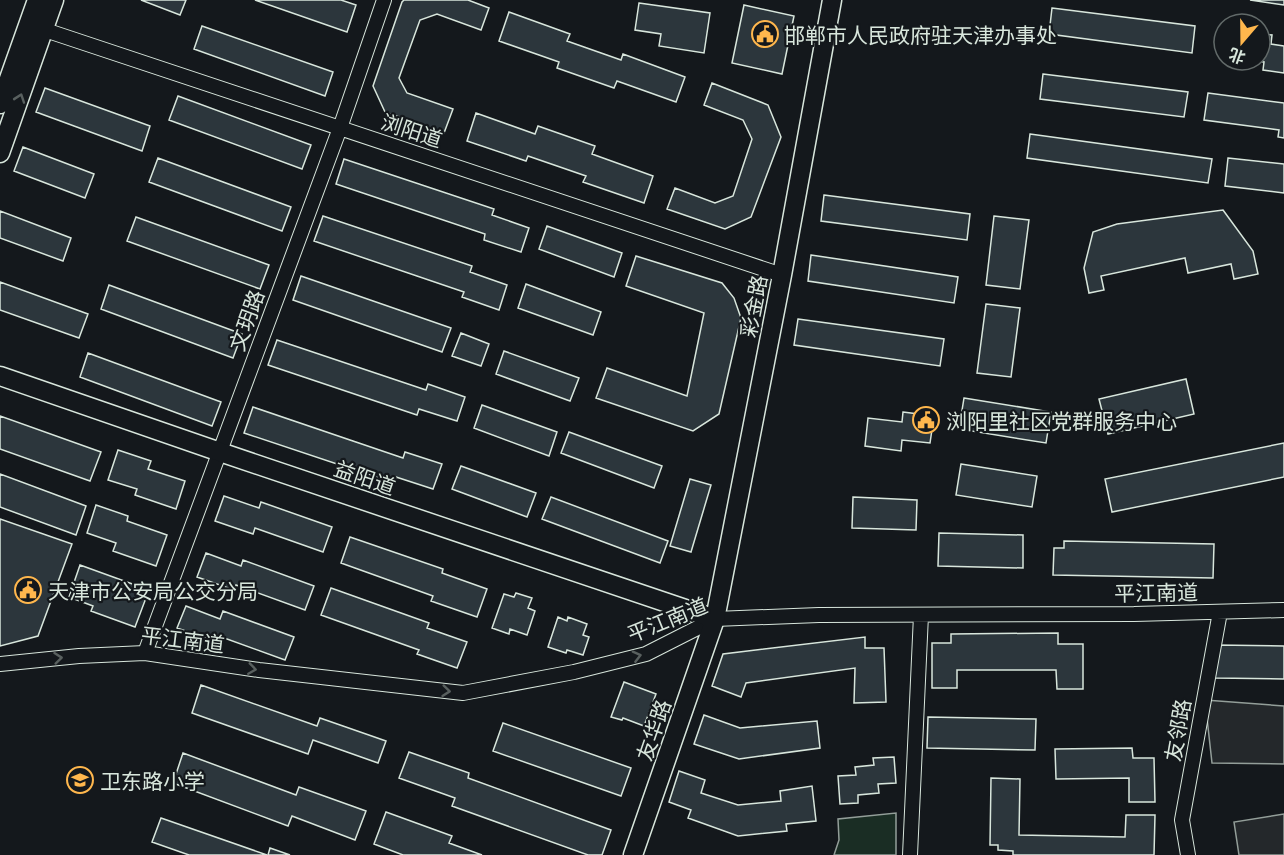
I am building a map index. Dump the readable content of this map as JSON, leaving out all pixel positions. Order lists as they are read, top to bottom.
{
  "streets": {
    "street": [
      "浏阳道",
      "彩金路",
      "文玥路",
      "益阳道",
      "平江南道",
      "友华路",
      "友邻路"
    ]
  },
  "crossings": [
    ["浏阳道", "彩金路"],
    ["浏阳道", "文玥路"],
    ["彩金路", "益阳道"],
    ["彩金路", "平江南道"],
    ["彩金路", "友华路"],
    ["文玥路", "益阳道"],
    ["文玥路", "平江南道"],
    ["益阳道", "平江南道"],
    ["益阳道", "友华路"],
    ["平江南道", "友华路"],
    ["平江南道", "友邻路"]
  ],
  "one_way": ["平江南道"],
  "places": {
    "public building": ["邯郸市人民政府驻天津办事处", "浏阳里社区党群服务中心", "天津市公安局公交分局"],
    "school or university": ["卫东路小学"]
  },
  "north": "bottom"
}
